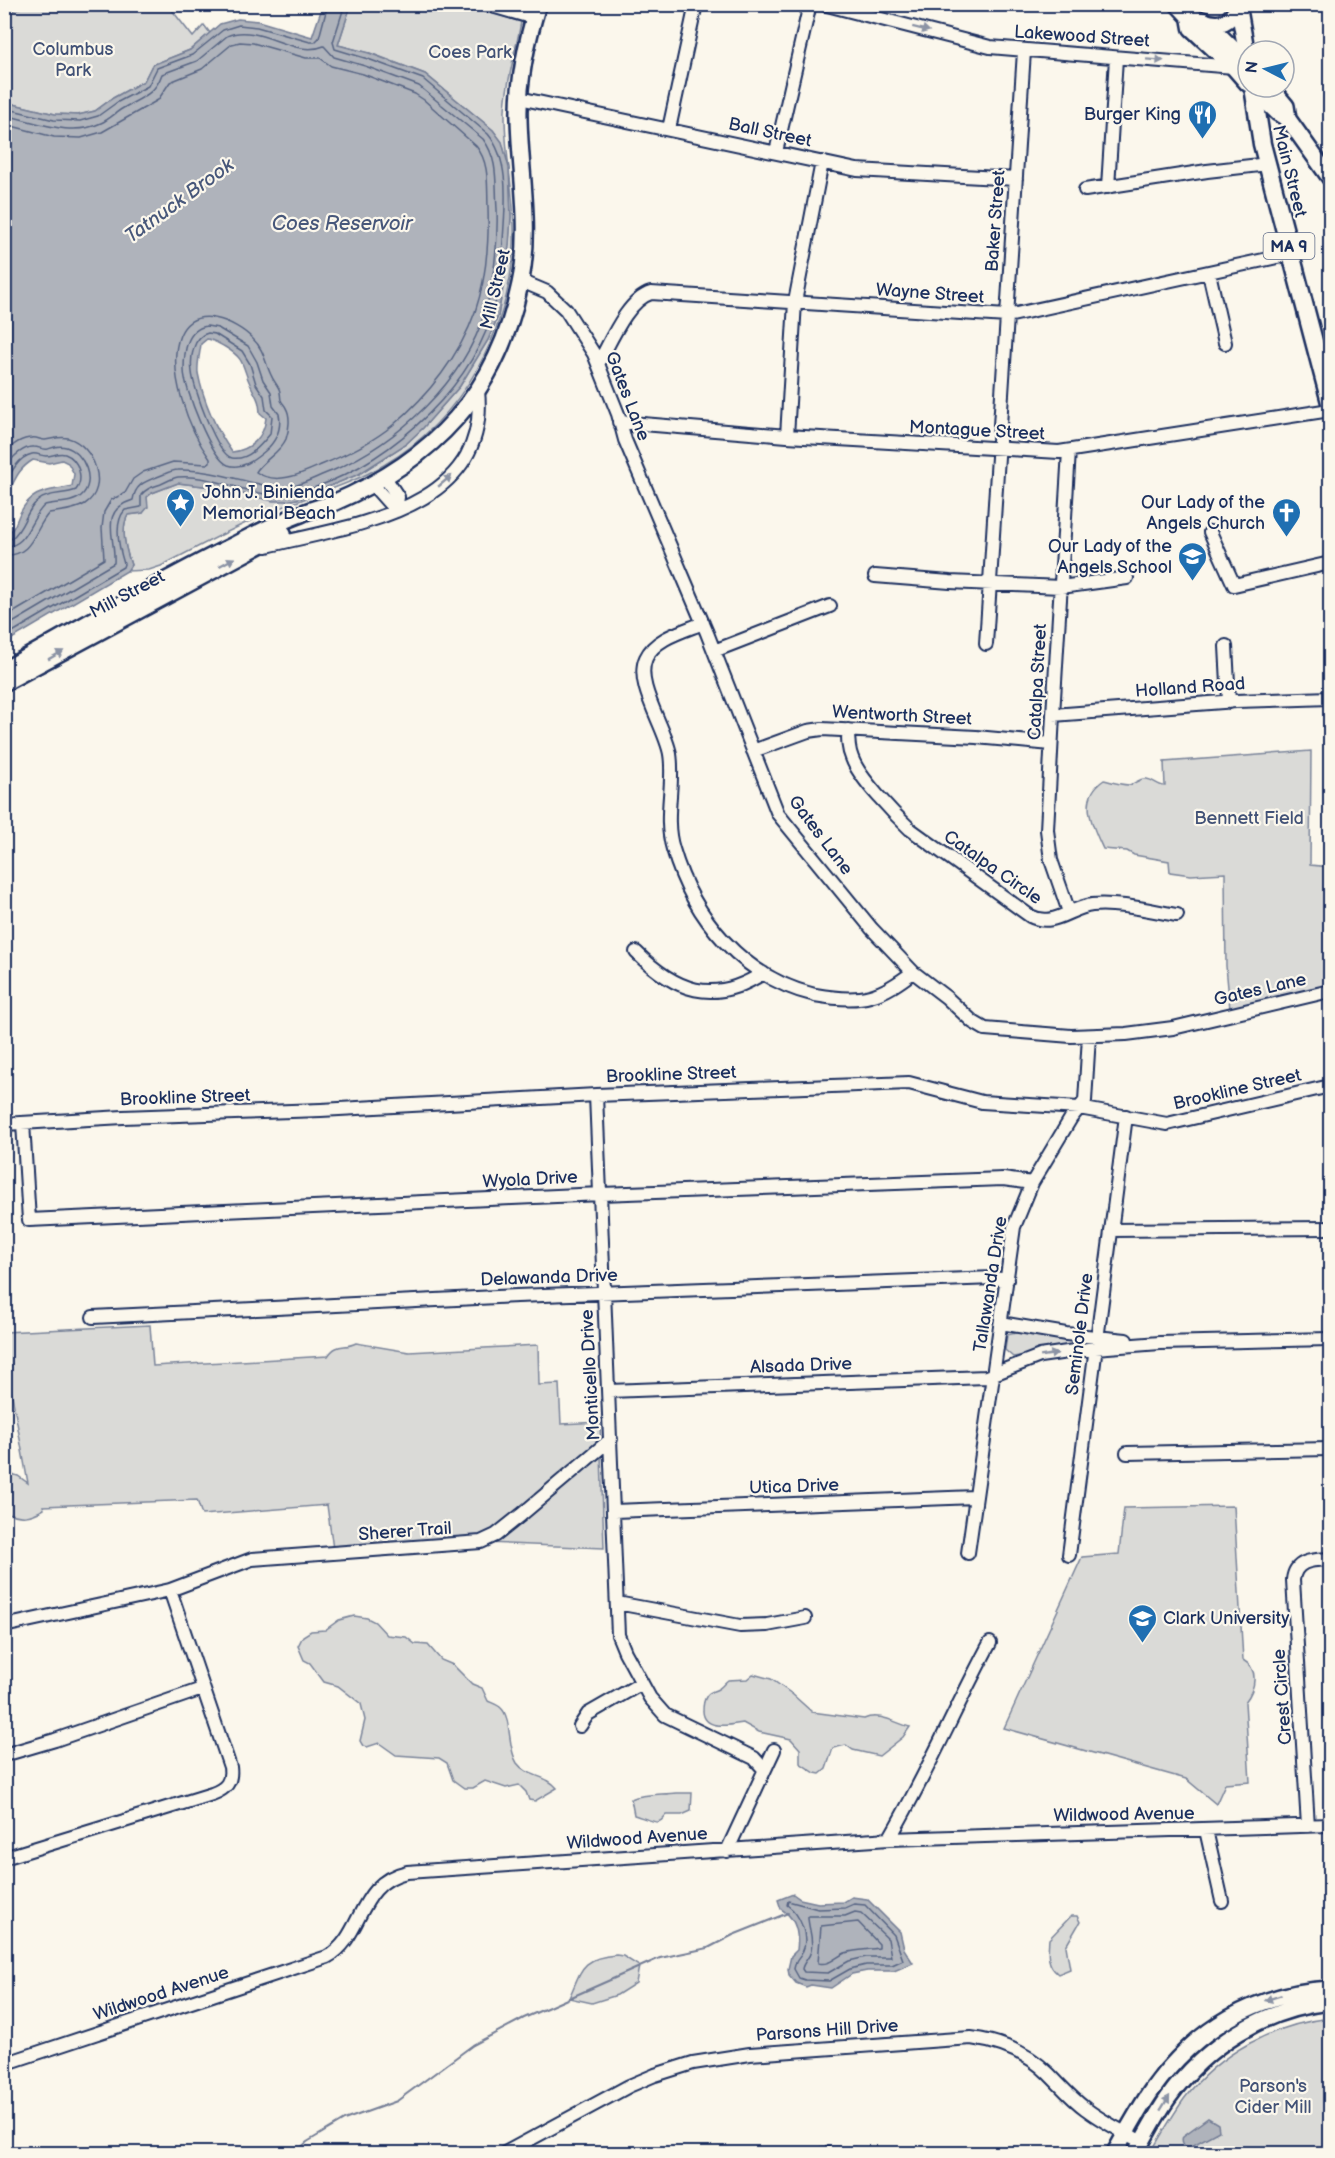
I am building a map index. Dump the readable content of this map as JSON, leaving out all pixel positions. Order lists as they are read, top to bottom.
{
  "streets": {
    "highway": ["Main Street", "MA 9"],
    "main road": ["Mill Street"],
    "street": [
      "Lakewood Street",
      "Ball Street",
      "Baker Street",
      "Wayne Street",
      "Gates Lane",
      "Montague Street",
      "Catalpa Street",
      "Holland Road",
      "Wentworth Street",
      "Catalpa Circle",
      "Brookline Street",
      "Wyola Drive",
      "Delawanda Drive",
      "Tallawanda Drive",
      "Seminole Drive",
      "Alsada Drive",
      "Monticello Drive",
      "Utica Drive",
      "Sherer Trail",
      "Crest Circle",
      "Wildwood Avenue",
      "Parsons Hill Drive"
    ]
  },
  "crossings": [
    ["Lakewood Street", "Baker Street"],
    ["Ball Street", "Baker Street"],
    ["Ball Street", "Mill Street"],
    ["Main Street", "Wayne Street"],
    ["Baker Street", "Wayne Street"],
    ["Baker Street", "Montague Street"],
    ["Mill Street", "Gates Lane"],
    ["Wayne Street", "Gates Lane"],
    ["Gates Lane", "Montague Street"],
    ["Gates Lane", "Wentworth Street"],
    ["Gates Lane", "Tallawanda Drive"],
    ["Montague Street", "Catalpa Street"],
    ["Catalpa Street", "Holland Road"],
    ["Catalpa Street", "Wentworth Street"],
    ["Catalpa Street", "Catalpa Circle"],
    ["Wentworth Street", "Catalpa Circle"],
    ["Brookline Street", "Wyola Drive"],
    ["Brookline Street", "Tallawanda Drive"],
    ["Brookline Street", "Seminole Drive"],
    ["Brookline Street", "Monticello Drive"],
    ["Wyola Drive", "Tallawanda Drive"],
    ["Wyola Drive", "Monticello Drive"],
    ["Delawanda Drive", "Tallawanda Drive"],
    ["Delawanda Drive", "Monticello Drive"],
    ["Tallawanda Drive", "Alsada Drive"],
    ["Tallawanda Drive", "Utica Drive"],
    ["Seminole Drive", "Alsada Drive"],
    ["Alsada Drive", "Monticello Drive"],
    ["Monticello Drive", "Utica Drive"],
    ["Monticello Drive", "Sherer Trail"],
    ["Crest Circle", "Wildwood Avenue"]
  ],
  "one_way": ["Lakewood Street"],
  "water": ["Tatnuck Brook", "Coes Reservoir"],
  "parks": [
    "Columbus Park",
    "Coes Park",
    "Bennett Field",
    "Parson's Cider Mill"
  ],
  "places": {
    "restaurant": ["Burger King"],
    "place": ["John J. Binienda Memorial Beach"],
    "church": ["Our Lady of the Angels Church"],
    "school or university": ["Our Lady of the Angels School", "Clark University"]
  },
  "north": "left"
}
